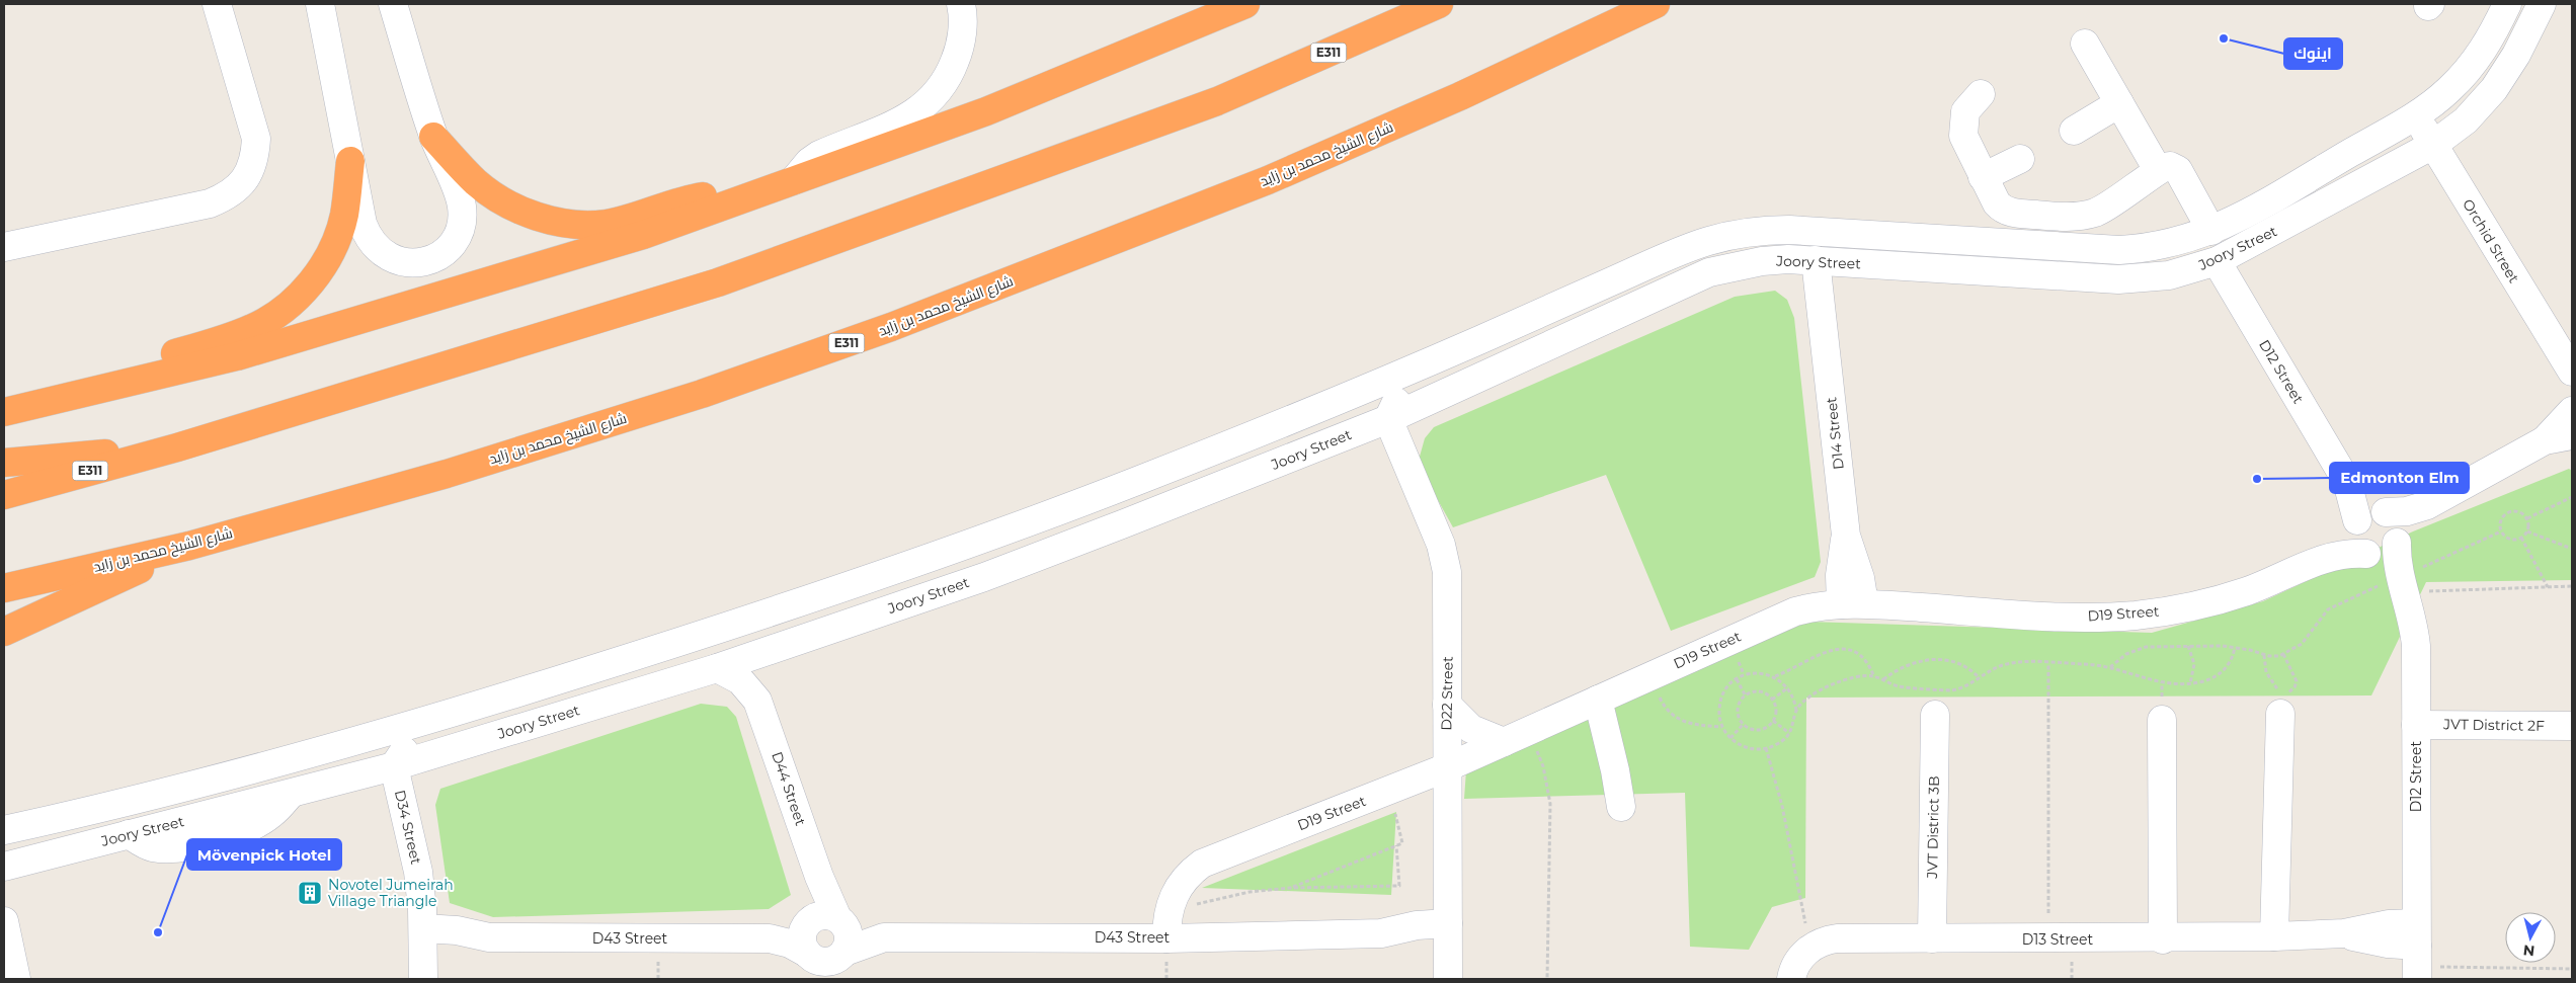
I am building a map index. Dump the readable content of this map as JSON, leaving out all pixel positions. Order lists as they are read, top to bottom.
{
  "streets": {
    "highway": ["E311", "شارع الشيخ محمد بن زايد"],
    "street": [
      "Orchid Street",
      "Joory Street",
      "D12 Street",
      "D14 Street",
      "D19 Street",
      "D22 Street",
      "JVT District 2F",
      "D44 Street",
      "D34 Street",
      "JVT District 3B",
      "D43 Street",
      "D13 Street"
    ]
  },
  "crossings": [
    ["Orchid Street", "Joory Street"],
    ["Joory Street", "D12 Street"],
    ["Joory Street", "D14 Street"],
    ["Joory Street", "D22 Street"],
    ["Joory Street", "D44 Street"],
    ["Joory Street", "D34 Street"],
    ["D12 Street", "D19 Street"],
    ["D12 Street", "JVT District 2F"],
    ["D12 Street", "D13 Street"],
    ["D14 Street", "D19 Street"],
    ["D19 Street", "D22 Street"],
    ["D19 Street", "D43 Street"],
    ["D22 Street", "D43 Street"],
    ["D44 Street", "D43 Street"],
    ["D34 Street", "D43 Street"],
    ["JVT District 3B", "D13 Street"]
  ],
  "places": {
    "other": ["اينوك", "Edmonton Elm", "Mövenpick Hotel"],
    "building": ["Novotel Jumeirah Village Triangle"]
  },
  "north": "bottom"
}
